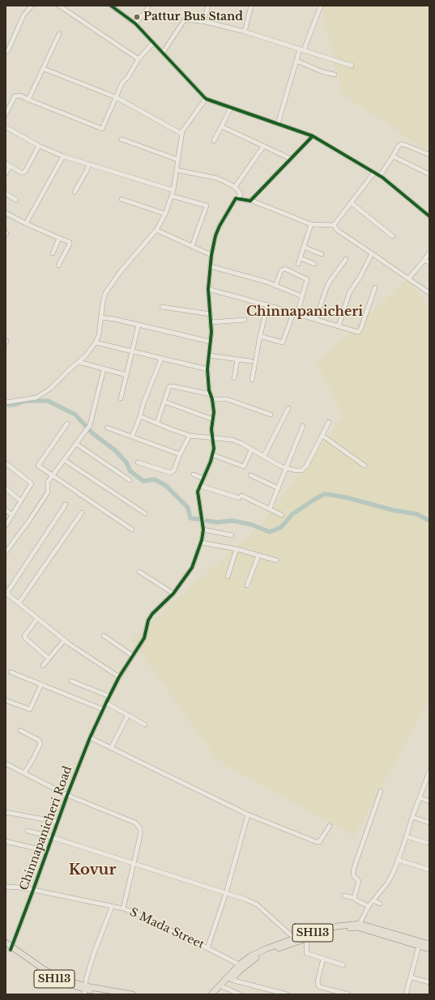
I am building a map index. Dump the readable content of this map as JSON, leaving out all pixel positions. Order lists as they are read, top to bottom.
{
  "streets": {
    "main road": ["SH113"],
    "street": ["Chinnapanicheri Road", "S Mada Street"]
  },
  "crossings": [
    ["Chinnapanicheri Road", "S Mada Street"],
    ["Chinnapanicheri Road", "SH113"],
    ["S Mada Street", "SH113"]
  ],
  "districts": ["Chinnapanicheri", "Kovur"],
  "places": ["Pattur Bus Stand"]
}
